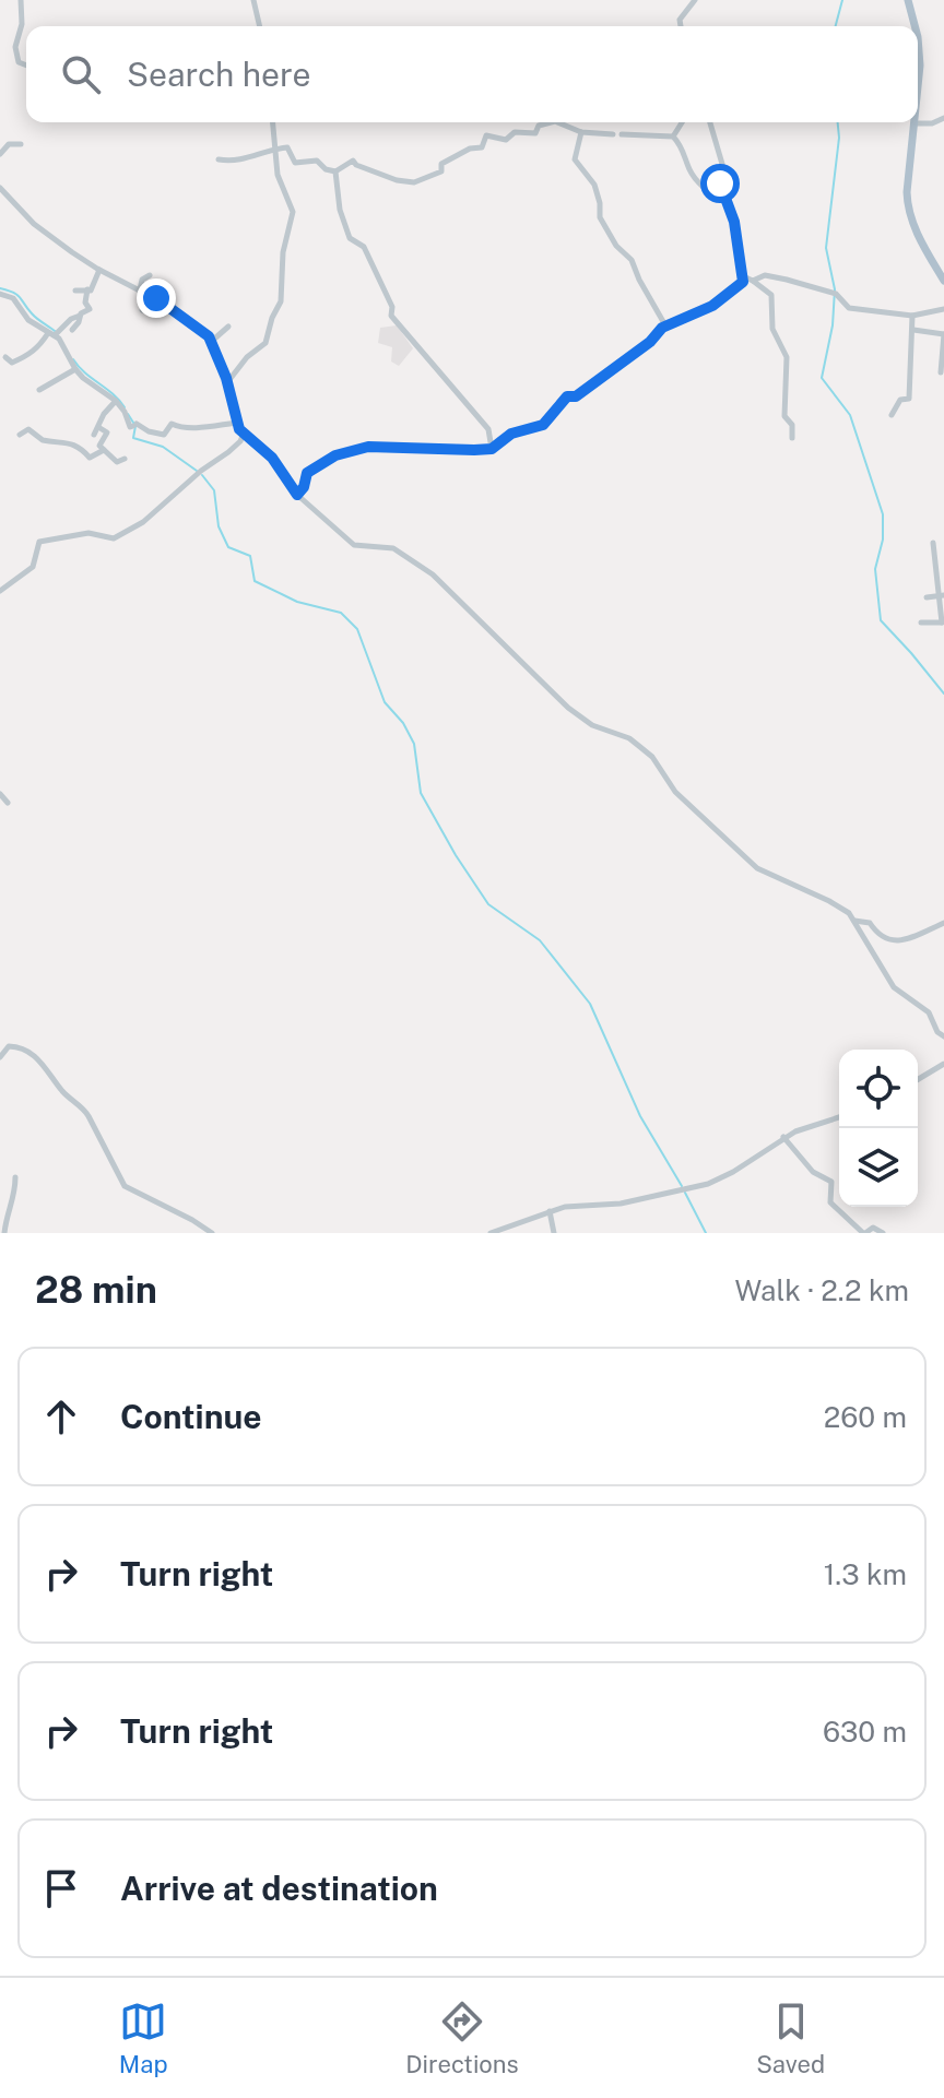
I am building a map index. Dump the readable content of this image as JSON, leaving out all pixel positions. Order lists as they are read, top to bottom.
{
  "page": {
    "search": "Search here",
    "heading": ["28 min", "Walk · 2.2 km"],
    "list": [
      ["Continue", "260 m"],
      ["Turn right", "1.3 km"],
      ["Turn right", "630 m"],
      "Arrive at destination"
    ],
    "nav": ["Map", "Directions", "Saved"]
  }
}
